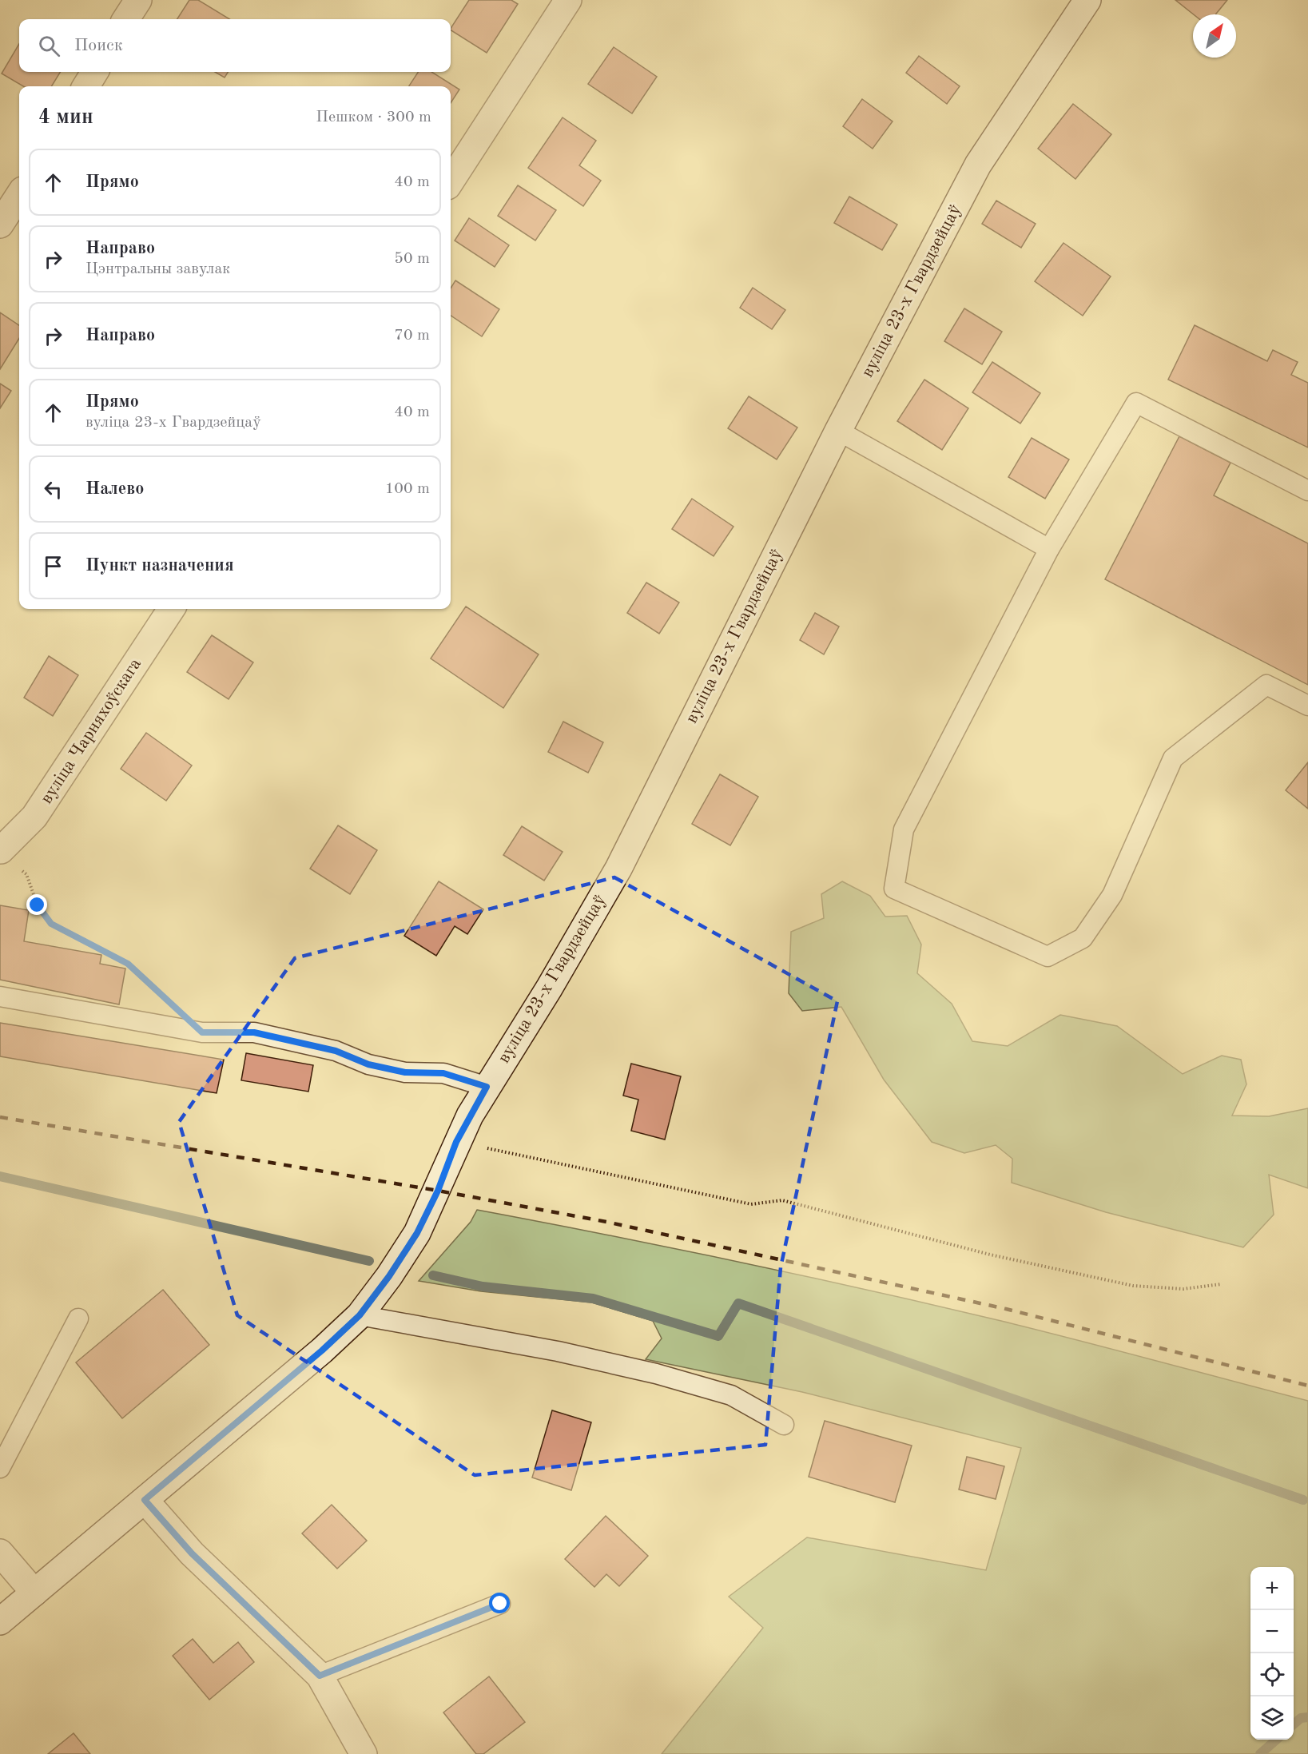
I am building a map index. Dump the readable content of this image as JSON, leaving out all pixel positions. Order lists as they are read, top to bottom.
{
  "streets": {
    "street": ["вуліца 23-х Гвардзейцаў", "вуліца Чарняхоўскага"]
  },
  "north": "top right",
  "page": {
    "search": "Поиск",
    "heading": ["4 мин", "Пешком · 300 m"],
    "list": [
      ["Прямо", "40 m"],
      ["Направо", "Цэнтральны завулак", "50 m"],
      ["Направо", "70 m"],
      ["Прямо", "вуліца 23-х Гвардзейцаў", "40 m"],
      ["Налево", "100 m"],
      "Пункт назначения"
    ],
    "map_buttons": ["+", "−"]
  }
}
